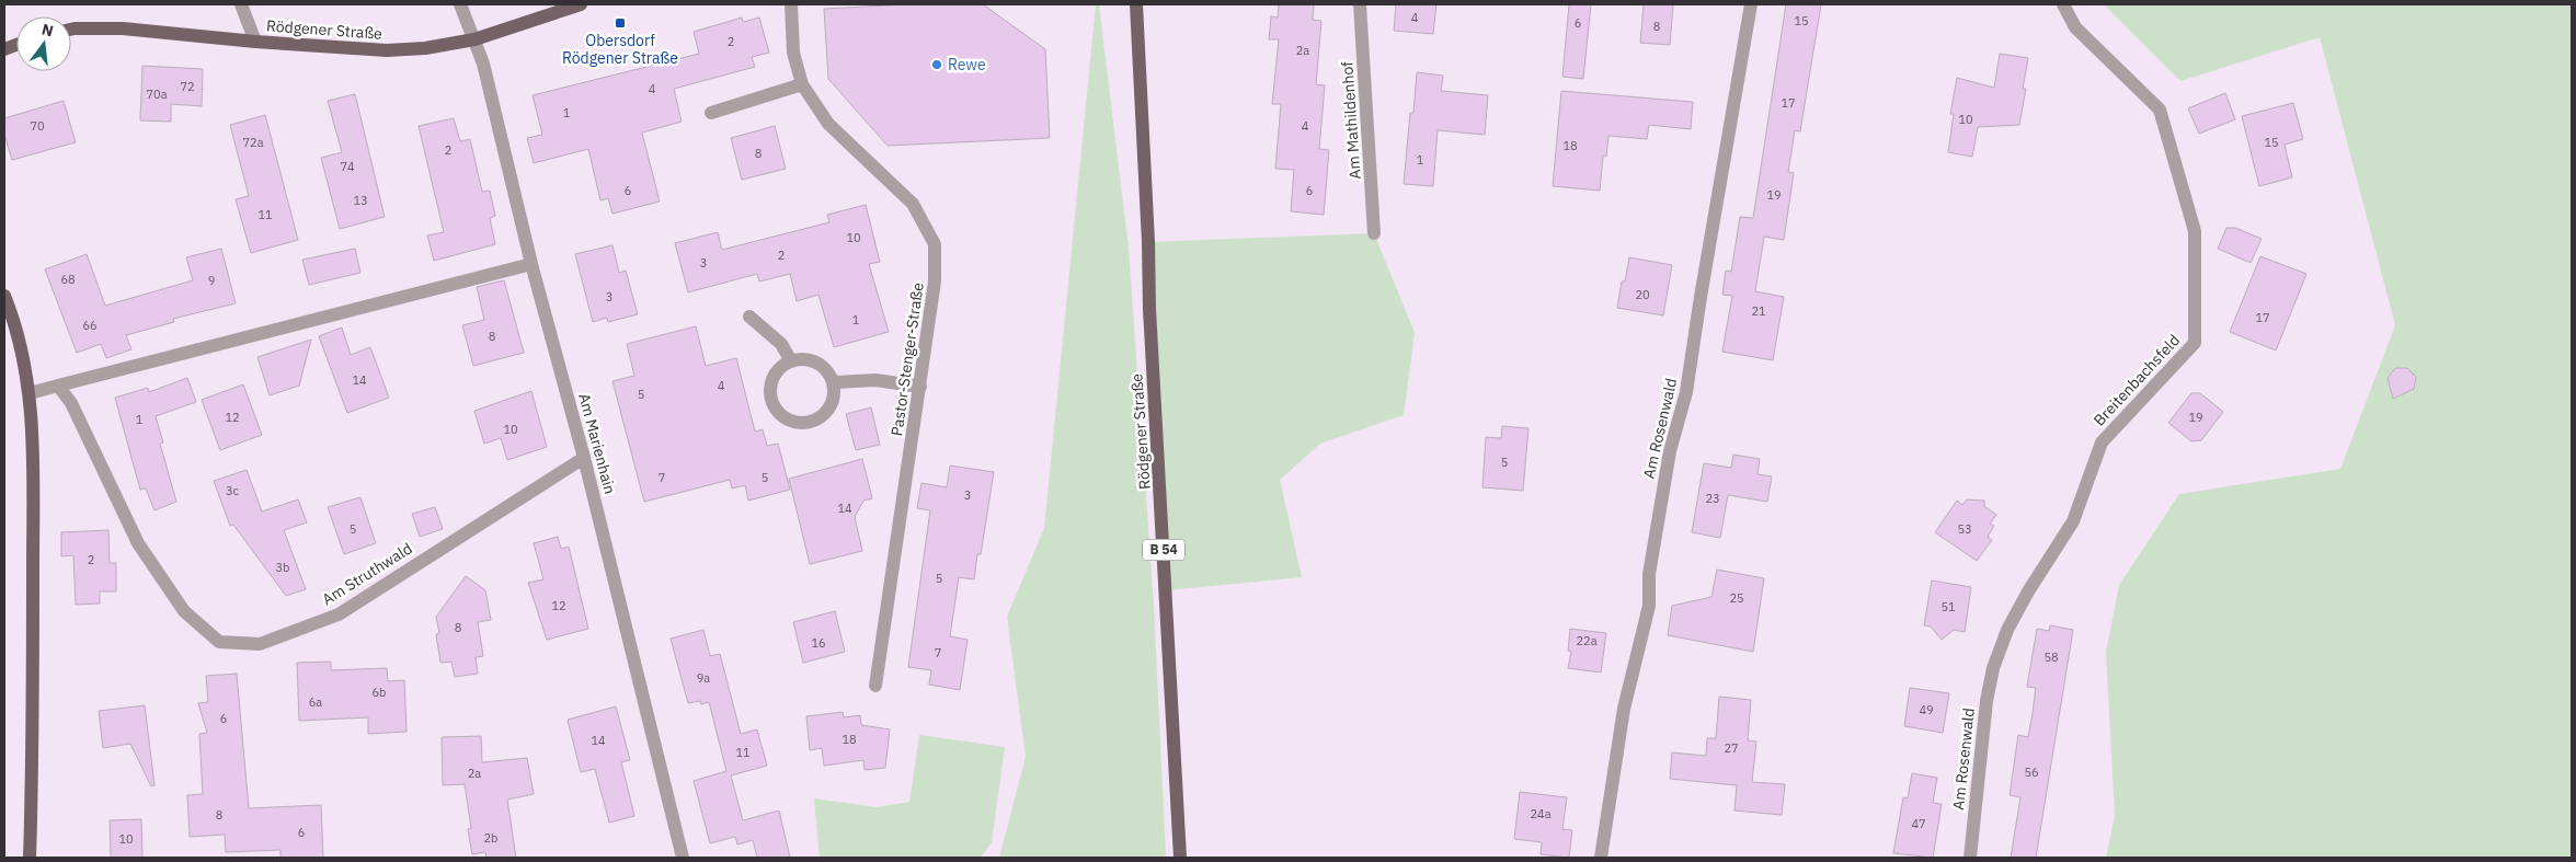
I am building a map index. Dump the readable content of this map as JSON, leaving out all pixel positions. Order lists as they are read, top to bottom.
{
  "streets": {
    "main road": ["Rödgener Straße", "B 54"],
    "street": [
      "Am Mathildenhof",
      "Pastor-Stenger-Straße",
      "Breitenbachsfeld",
      "Am Rosenwald",
      "Am Marienhain",
      "Am Struthwald"
    ]
  },
  "crossings": [
    ["Rödgener Straße", "Am Marienhain"],
    ["Breitenbachsfeld", "Am Rosenwald"],
    ["Am Marienhain", "Am Struthwald"]
  ],
  "places": {
    "transit": ["Obersdorf Rödgener Straße"],
    "other": ["Rewe"]
  },
  "house_numbers": [
    "4",
    "15",
    "6",
    "8",
    "2",
    "2a",
    "72",
    "4",
    "70a",
    "17",
    "1",
    "10",
    "70",
    "4",
    "72a",
    "15",
    "18",
    "2",
    "8",
    "1",
    "74",
    "6",
    "6",
    "19",
    "13",
    "11",
    "10",
    "2",
    "3",
    "68",
    "9",
    "20",
    "3",
    "21",
    "17",
    "1",
    "66",
    "8",
    "14",
    "4",
    "5",
    "12",
    "19",
    "1",
    "10",
    "5",
    "7",
    "5",
    "3c",
    "3",
    "23",
    "14",
    "5",
    "53",
    "2",
    "3b",
    "5",
    "25",
    "12",
    "51",
    "8",
    "22a",
    "16",
    "7",
    "58",
    "9a",
    "6b",
    "6a",
    "49",
    "6",
    "18",
    "14",
    "27",
    "11",
    "56",
    "2a",
    "24a",
    "8",
    "47",
    "6",
    "2b",
    "10"
  ],
  "north": "top"
}
